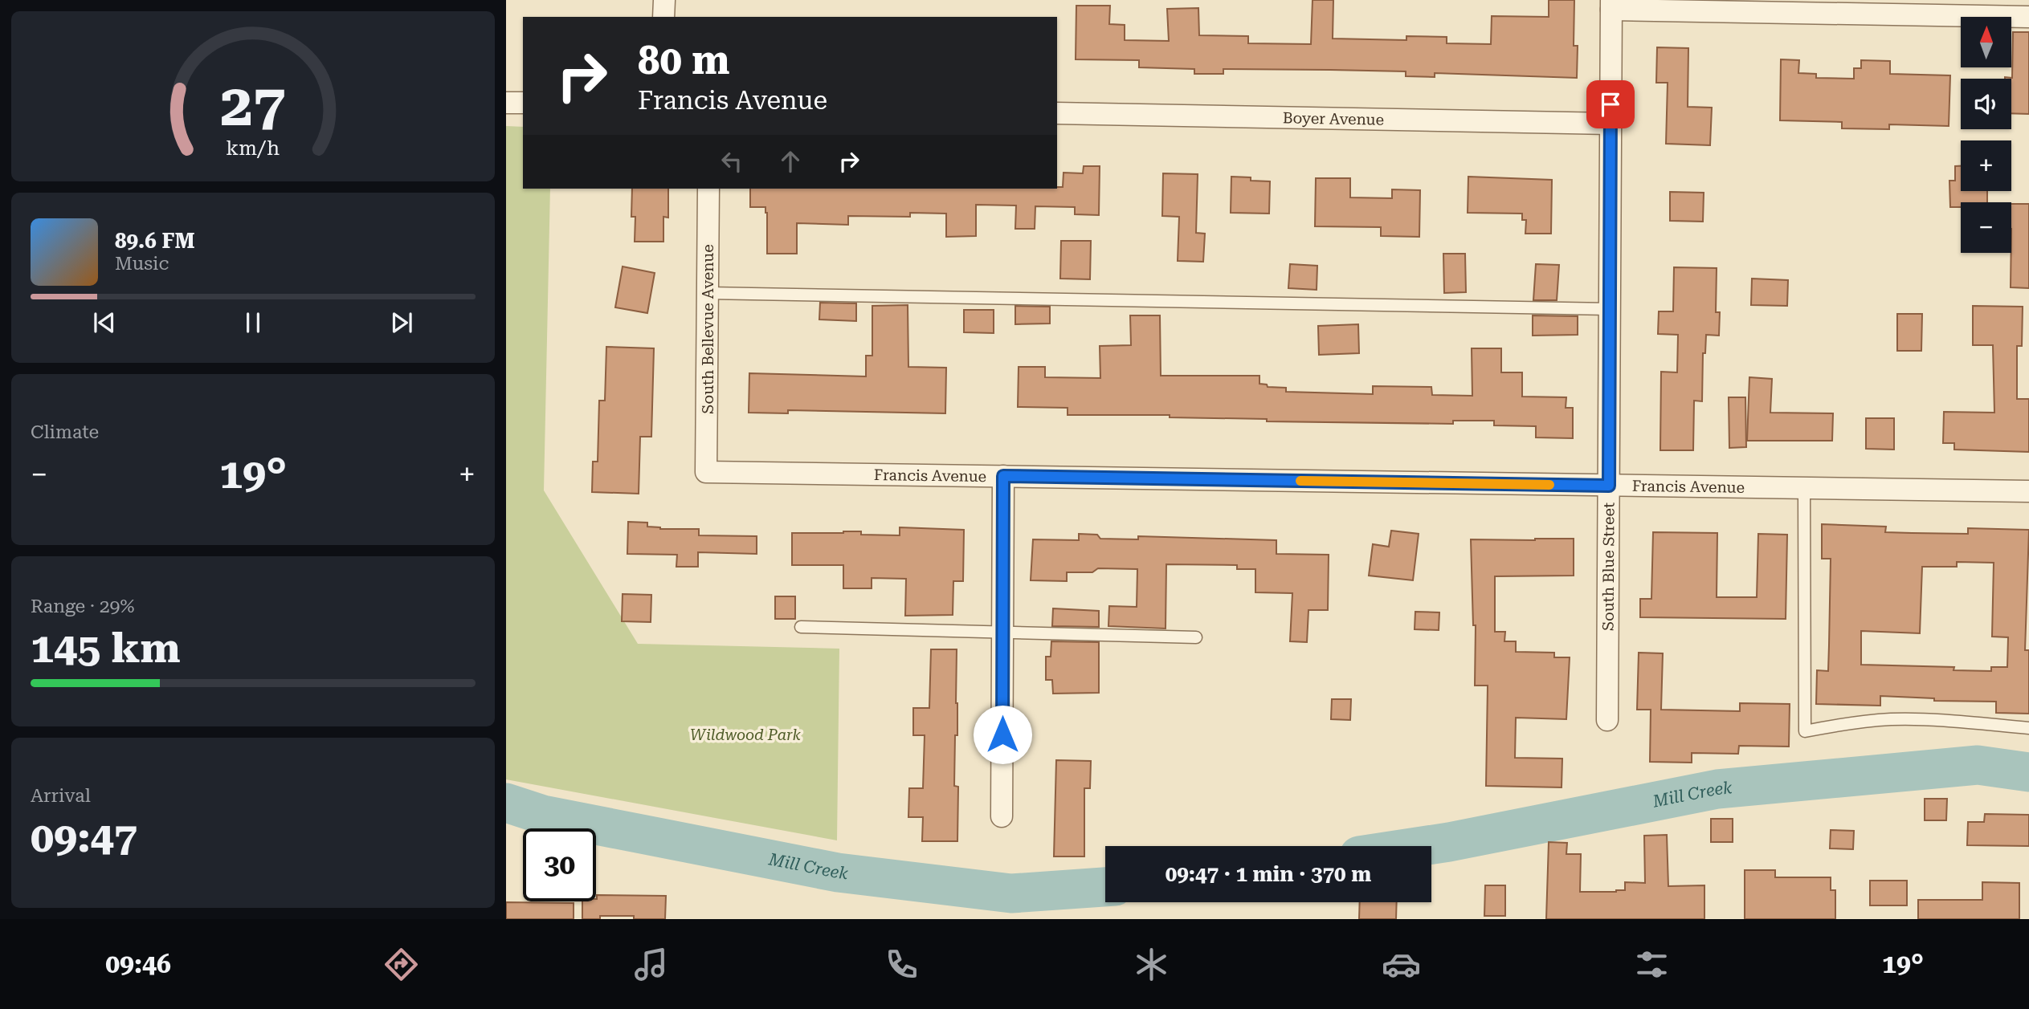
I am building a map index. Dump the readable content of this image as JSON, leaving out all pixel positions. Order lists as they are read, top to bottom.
{
  "streets": {
    "street": [
      "Boyer Avenue",
      "South Bellevue Avenue",
      "Francis Avenue",
      "South Blue Street"
    ]
  },
  "crossings": [
    ["Boyer Avenue", "South Blue Street"],
    ["South Bellevue Avenue", "Francis Avenue"],
    ["Francis Avenue", "South Blue Street"]
  ],
  "water": ["Mill Creek"],
  "parks": ["Wildwood Park"],
  "north": "top",
  "page": {
    "map_buttons": ["+", "−"],
    "turn": ["80 m", "Francis Avenue"],
    "song": ["89.6 FM", "Music"],
    "tile": [
      "Climate",
      ["Range · 29%", "145 km"],
      ["Arrival", "09:47"]
    ],
    "heat": ["−", "19°", "+"],
    "limit": "30",
    "trip": "09:47 · 1 min · 370 m",
    "tabs": ["09:46", "19°"],
    "gauge": ["27", "km/h"]
  }
}
